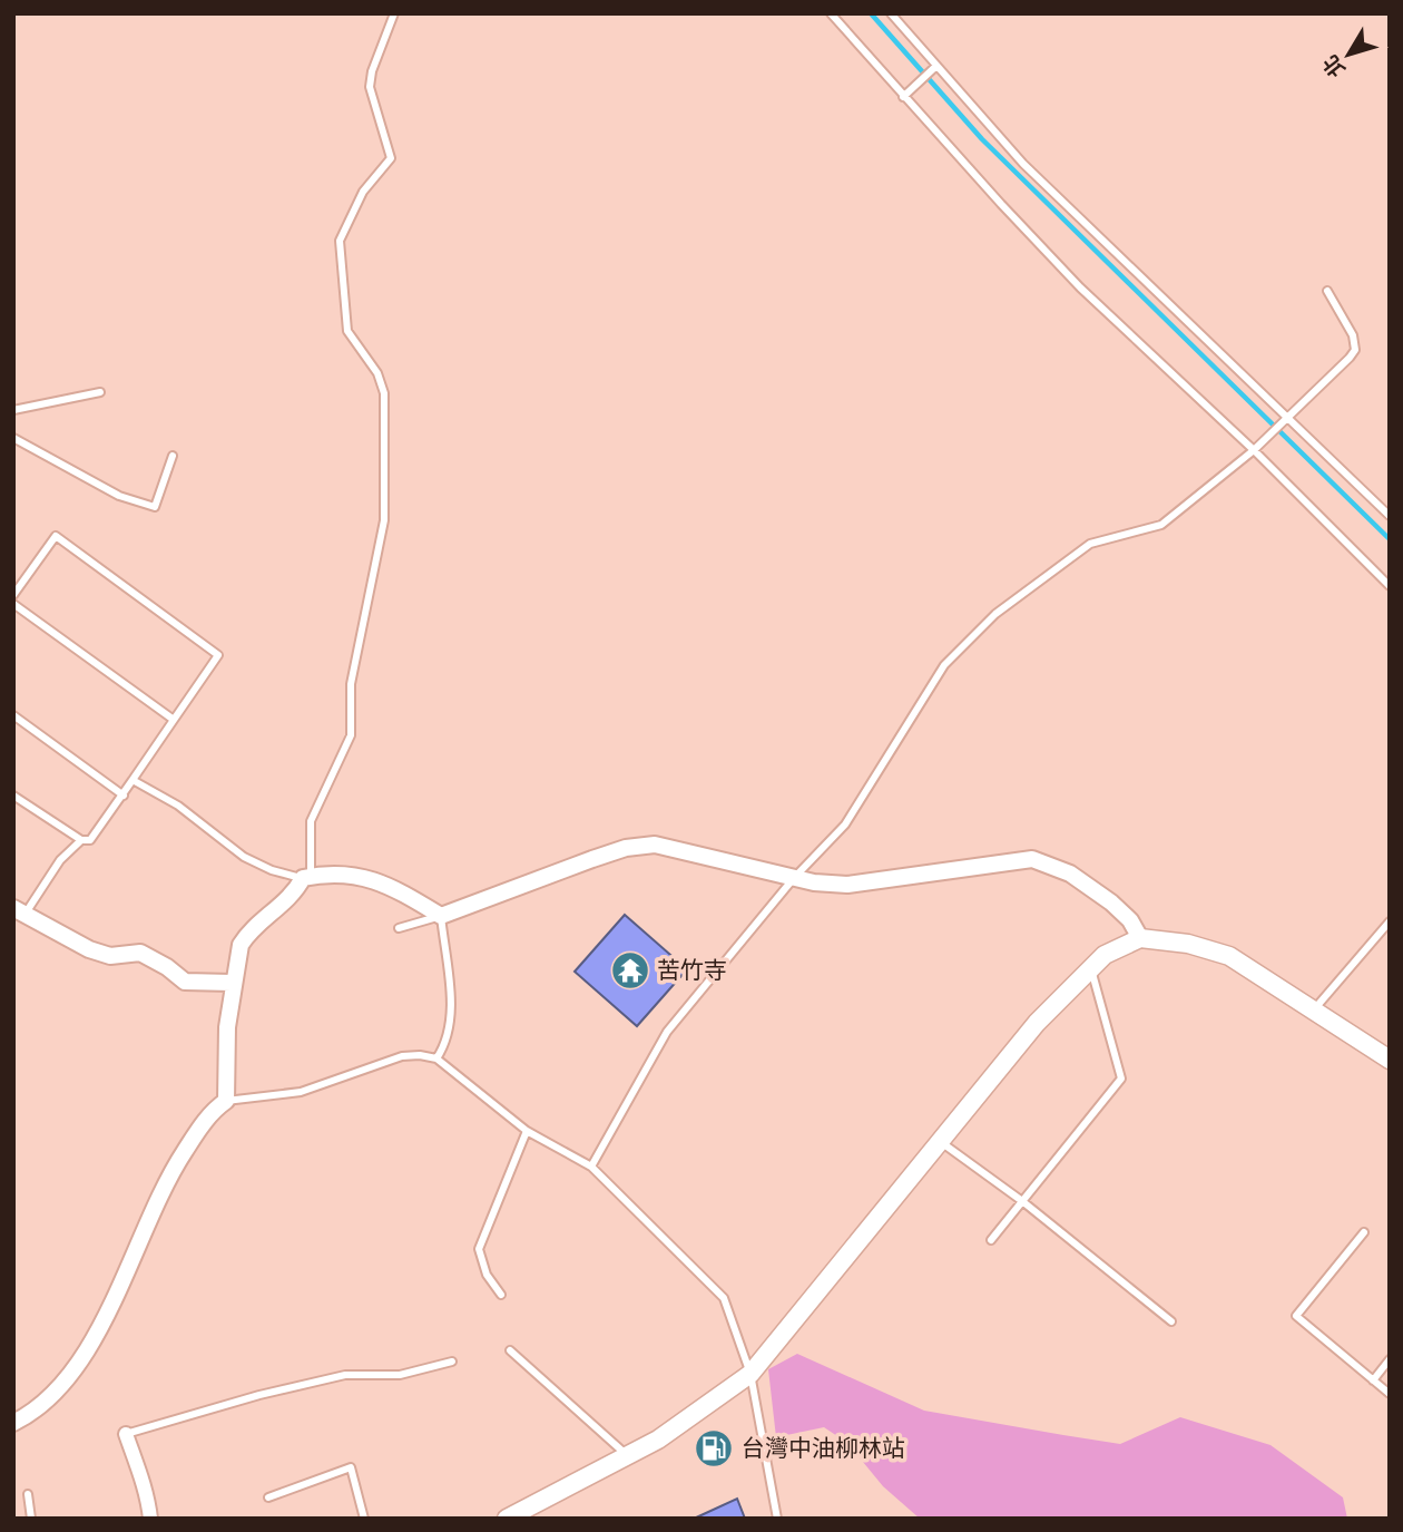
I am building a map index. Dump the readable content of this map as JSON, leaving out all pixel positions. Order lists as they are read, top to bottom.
{
  "places": {
    "temple": ["苦竹寺"],
    "fuel station": ["台灣中油柳林站"]
  },
  "north": "bottom left"
}
